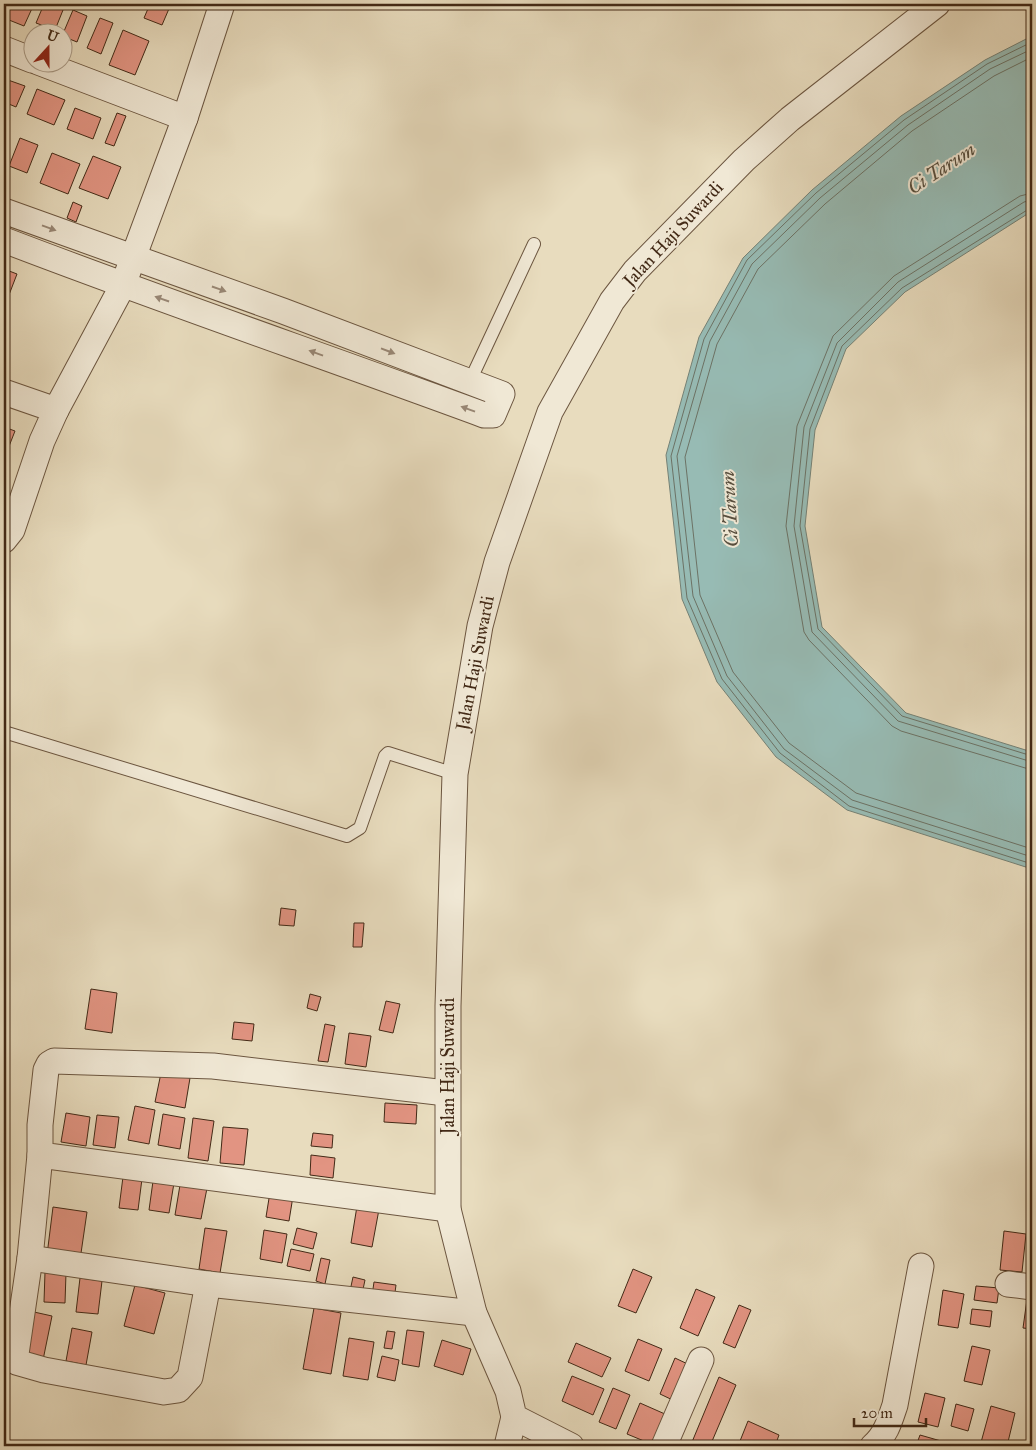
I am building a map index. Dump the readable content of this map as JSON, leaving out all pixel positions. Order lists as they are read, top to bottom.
{
  "streets": {
    "street": ["Jalan Haji Suwardi"]
  },
  "water": ["Ci Tarum"],
  "scale_bar": "20 m",
  "north": "top"
}
